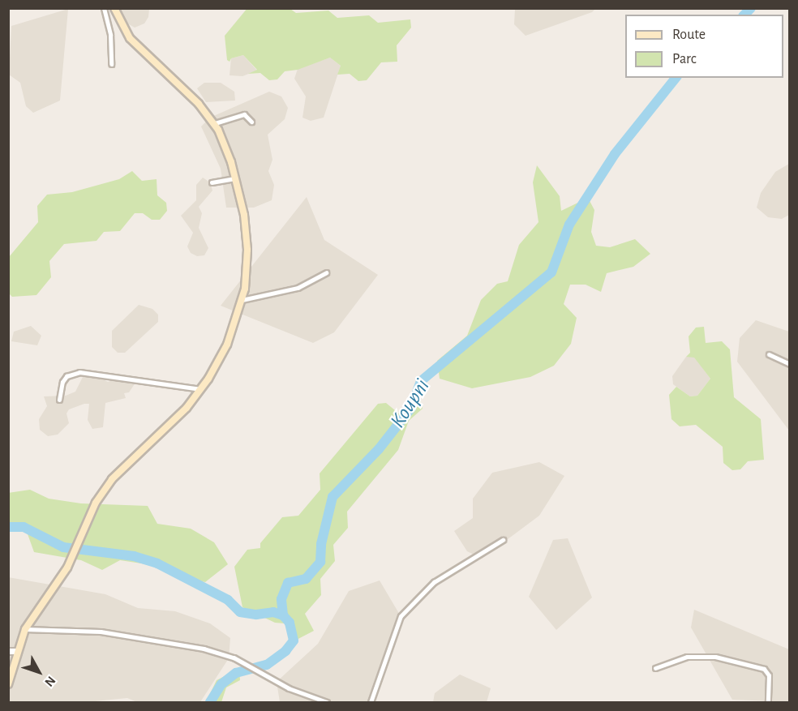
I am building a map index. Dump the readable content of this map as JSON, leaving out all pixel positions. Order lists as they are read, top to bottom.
{
  "water": ["Koupni"],
  "legend": ["Route", "Parc"],
  "north": "bottom right"
}
